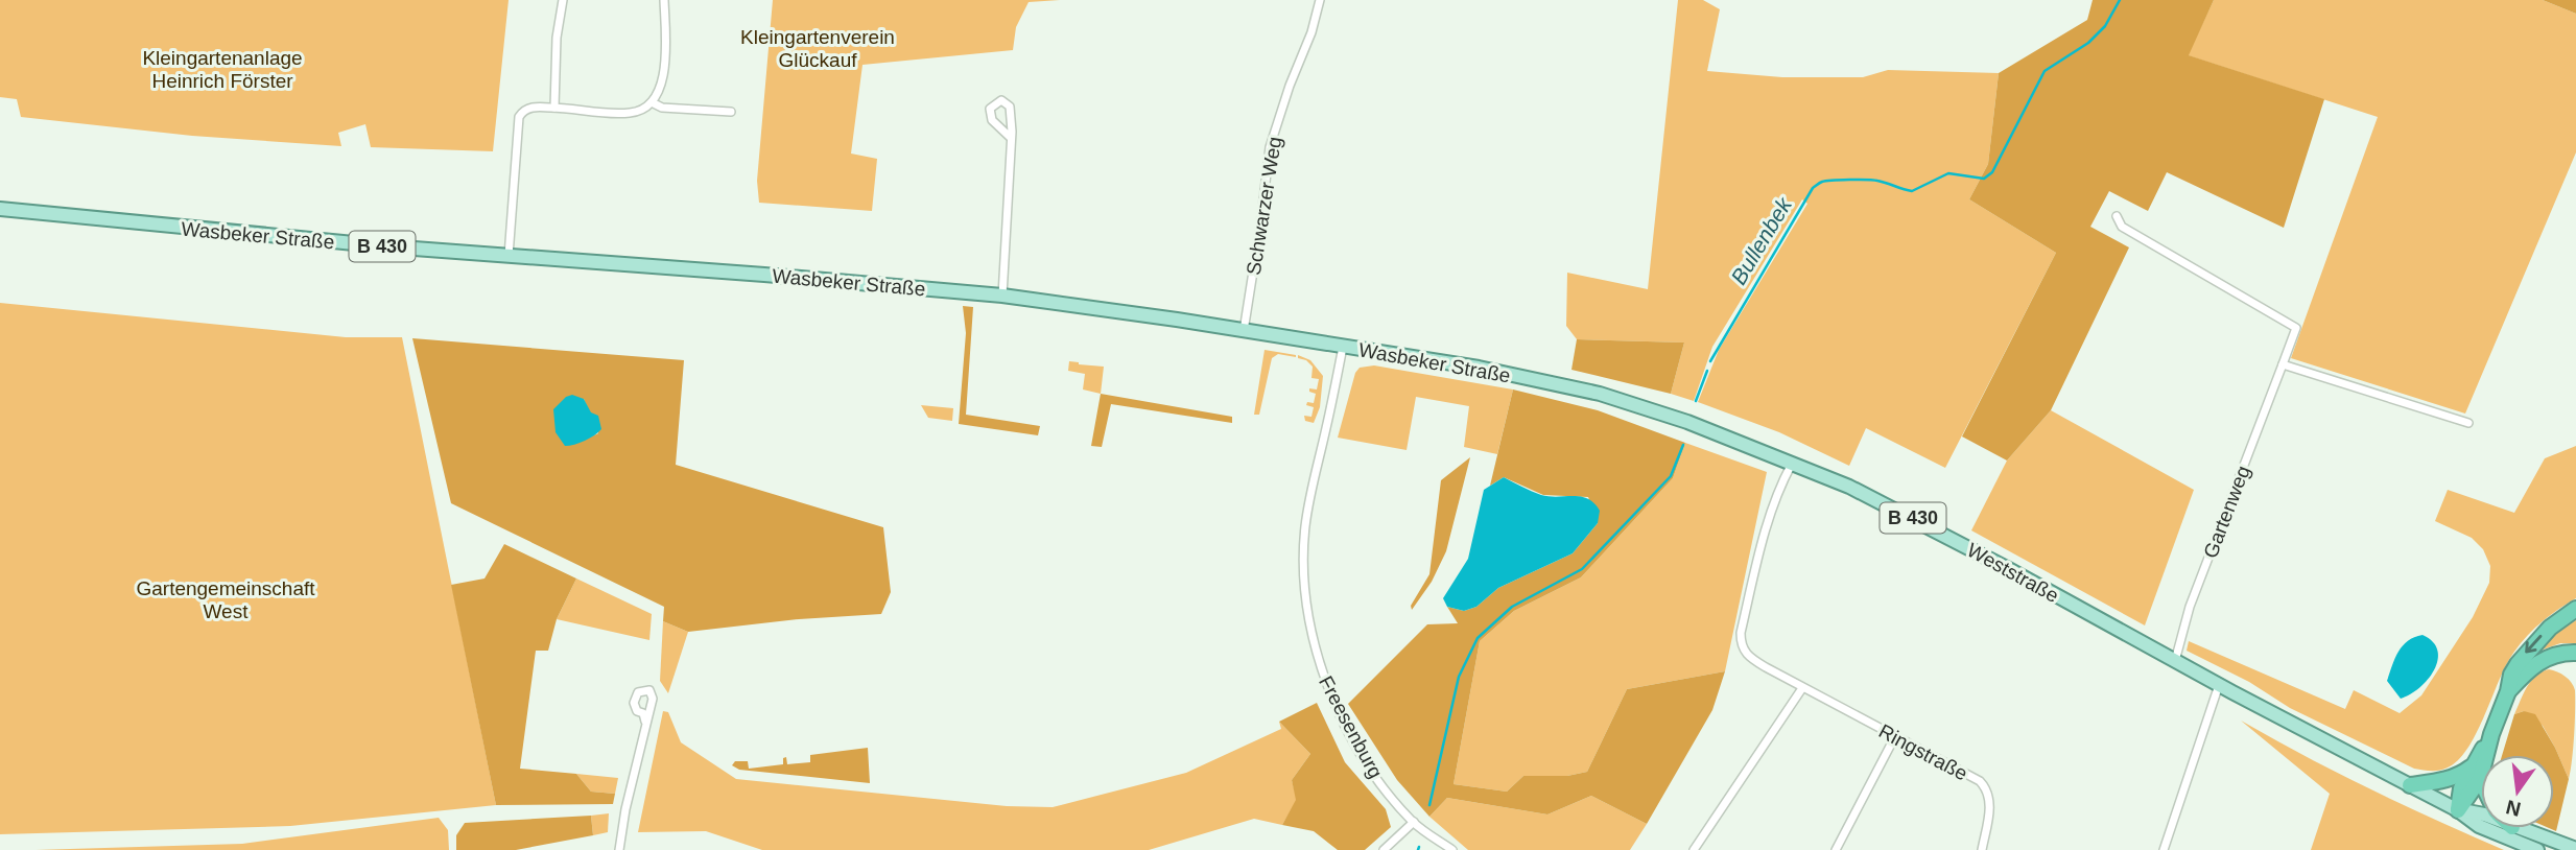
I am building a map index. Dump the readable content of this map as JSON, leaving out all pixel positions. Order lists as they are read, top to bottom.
{
  "streets": {
    "main road": ["Wasbeker Straße", "B 430", "Weststraße"],
    "street": [
      "Schwarzer Weg",
      "Gartenweg",
      "Freesenburg",
      "Ringstraße"
    ]
  },
  "crossings": [
    ["Schwarzer Weg", "Wasbeker Straße"],
    ["Wasbeker Straße", "Weststraße"],
    ["Wasbeker Straße", "Freesenburg"],
    ["B 430", "Weststraße"],
    ["Gartenweg", "Weststraße"],
    ["Weststraße", "Ringstraße"]
  ],
  "water": ["Bullenbek"],
  "parks": ["Kleingartenverein Glückauf", "Kleingartenanlage Heinrich Förster", "Gartengemeinschaft West"],
  "north": "bottom"
}
